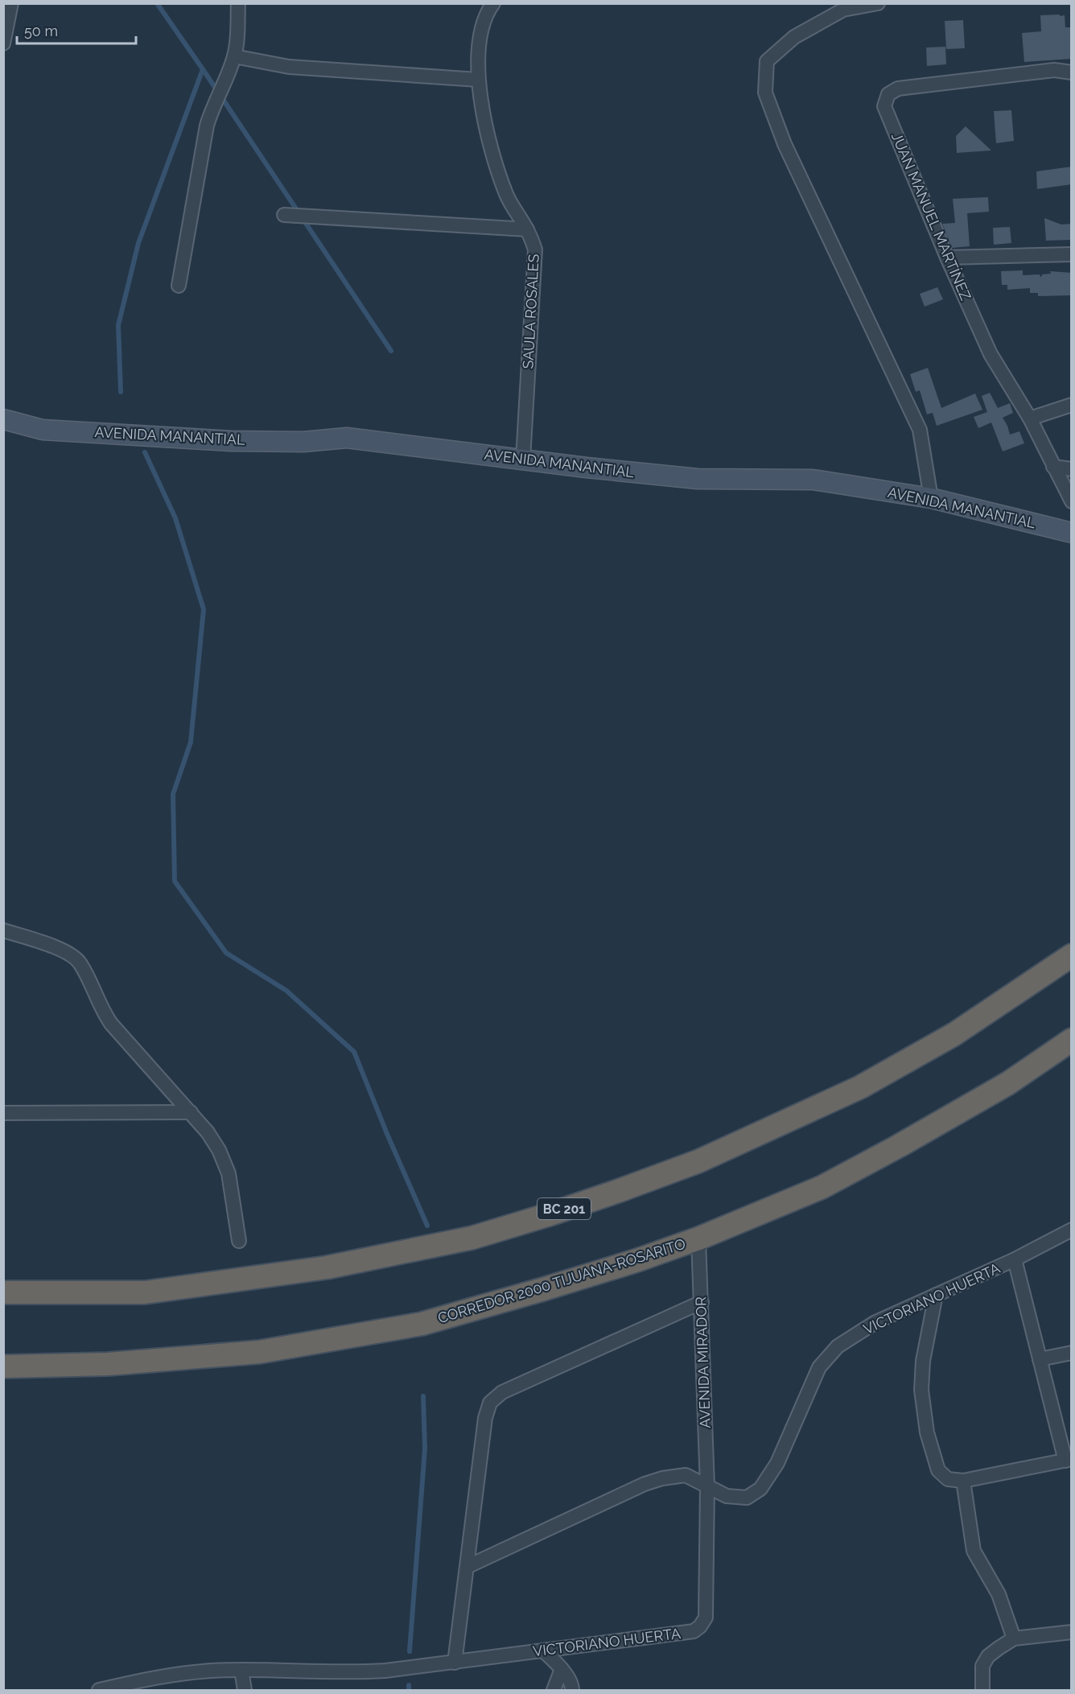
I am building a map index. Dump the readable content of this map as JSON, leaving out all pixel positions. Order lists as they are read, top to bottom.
{
  "streets": {
    "highway": ["BC 201", "CORREDOR 2000 TIJUANA-ROSARITO"],
    "main road": ["AVENIDA MANANTIAL"],
    "street": [
      "JUAN MANUEL MARTÍNEZ",
      "SAULA ROSALES",
      "VICTORIANO HUERTA",
      "AVENIDA MIRADOR"
    ]
  },
  "crossings": [
    ["SAULA ROSALES", "AVENIDA MANANTIAL"],
    ["CORREDOR 2000 TIJUANA-ROSARITO", "AVENIDA MIRADOR"],
    ["VICTORIANO HUERTA", "AVENIDA MIRADOR"]
  ],
  "scale_bar": "50 m"
}
